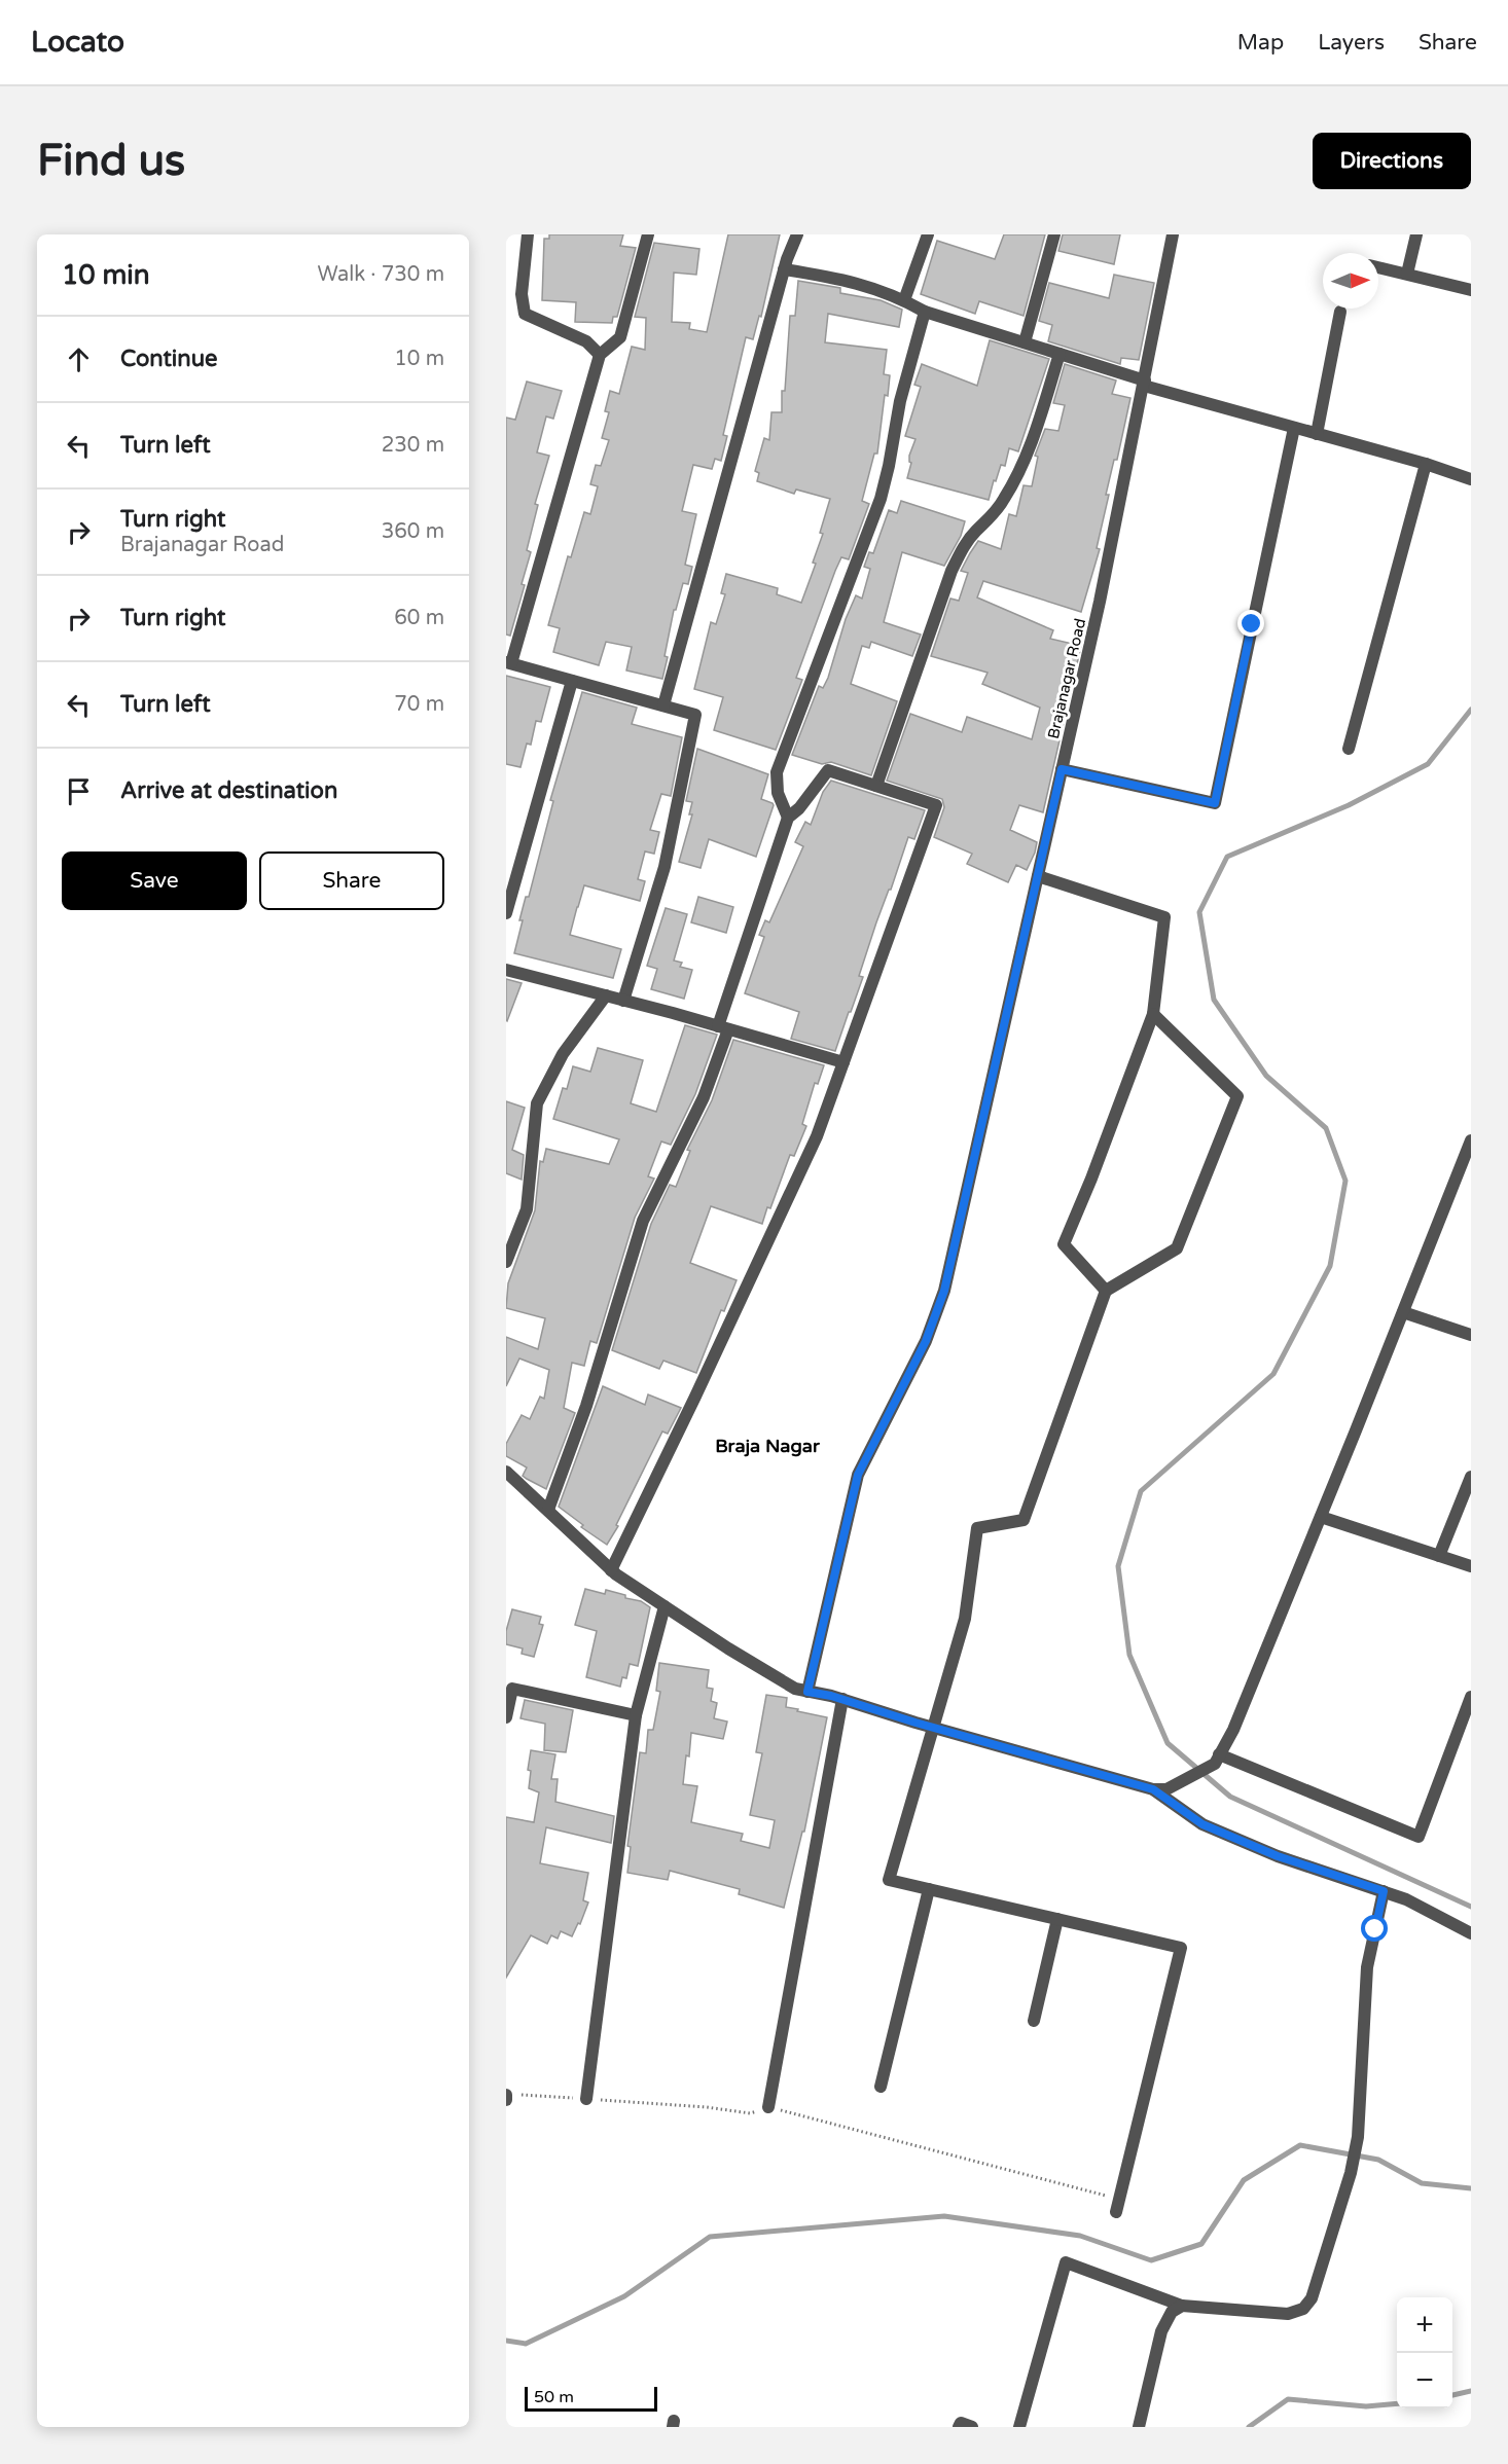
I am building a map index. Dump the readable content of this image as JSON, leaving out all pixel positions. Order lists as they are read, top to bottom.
{
  "streets": {
    "street": ["Brajanagar Road"]
  },
  "districts": ["Braja Nagar"],
  "scale_bar": "50 m",
  "north": "right",
  "page": {
    "header": "Locato",
    "nav": ["Map", "Layers", "Share"],
    "buttons": [
      "Directions",
      ["Save", "Share"]
    ],
    "title": "Find us",
    "heading": ["10 min", "Walk · 730 m"],
    "list": [
      ["Continue", "10 m"],
      ["Turn left", "230 m"],
      ["Turn right", "Brajanagar Road", "360 m"],
      ["Turn right", "60 m"],
      ["Turn left", "70 m"],
      "Arrive at destination"
    ],
    "map_buttons": ["+", "−"],
    "scale": "50 m"
  }
}
